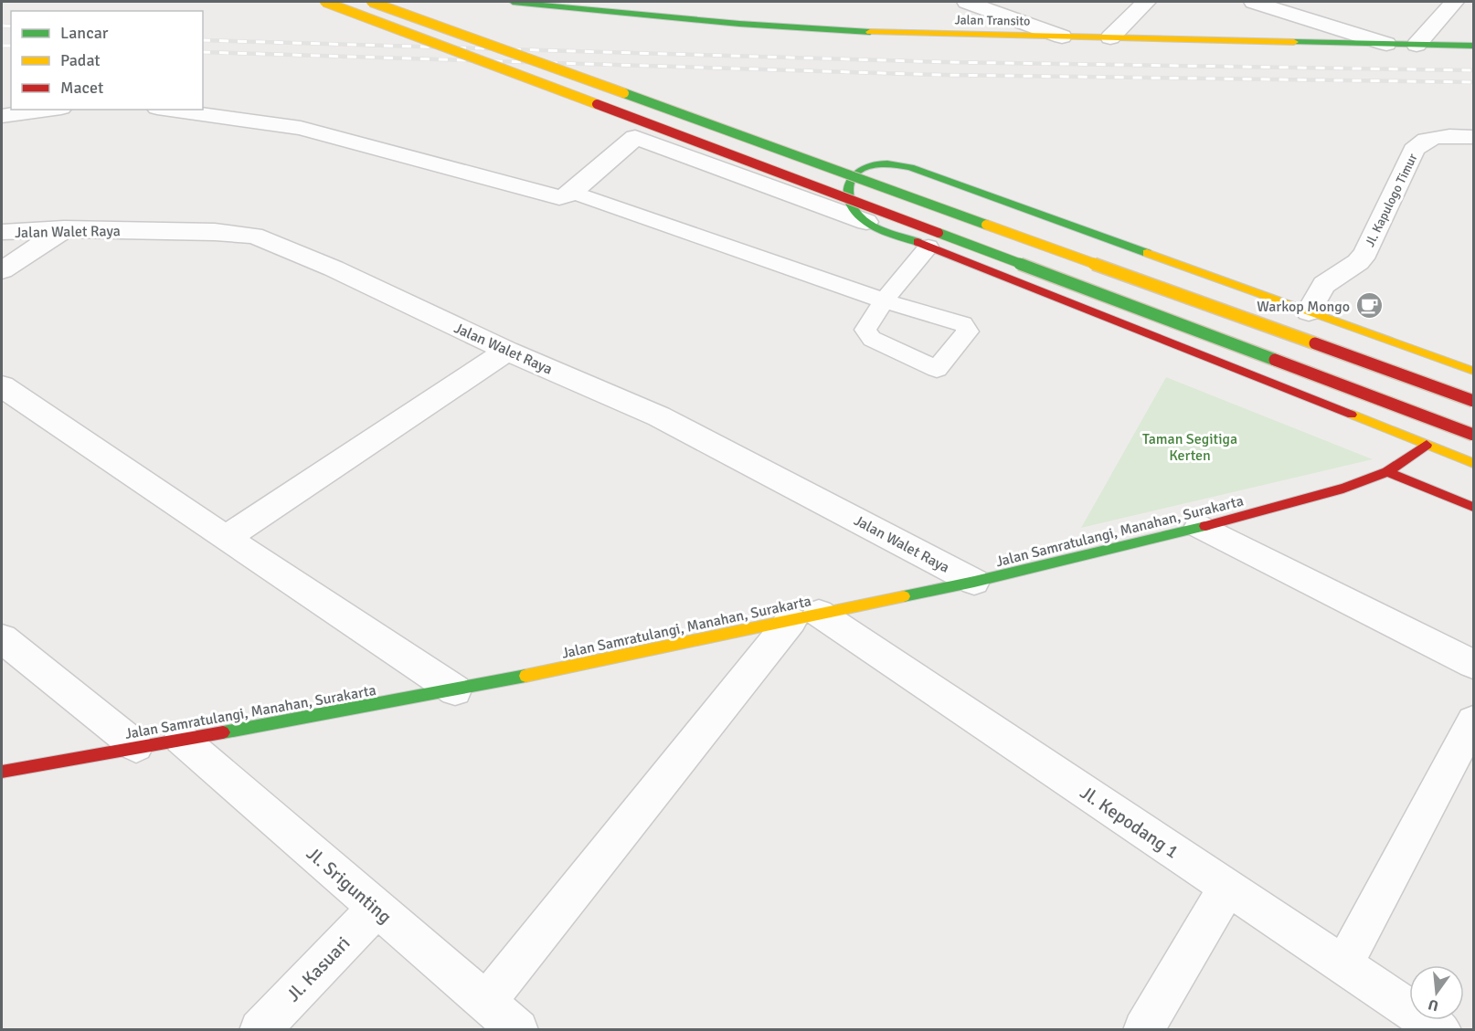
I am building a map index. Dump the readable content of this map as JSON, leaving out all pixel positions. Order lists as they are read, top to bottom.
{
  "streets": {
    "main road": ["Jalan Transito", "Jalan Samratulangi, Manahan, Surakarta"],
    "street": [
      "Jl. Kapulogo Timur",
      "Jalan Walet Raya",
      "Jl. Kepodang 1",
      "Jl. Srigunting",
      "Jl. Kasuari"
    ]
  },
  "crossings": [
    ["Jalan Walet Raya", "Jalan Samratulangi, Manahan, Surakarta"],
    ["Jalan Samratulangi, Manahan, Surakarta", "Jl. Kepodang 1"],
    ["Jalan Samratulangi, Manahan, Surakarta", "Jl. Srigunting"],
    ["Jl. Srigunting", "Jl. Kasuari"]
  ],
  "parks": ["Taman Segitiga Kerten"],
  "places": {
    "cafe": ["Warkop Mongo"]
  },
  "legend": ["Lancar", "Padat", "Macet"],
  "north": "bottom"
}
